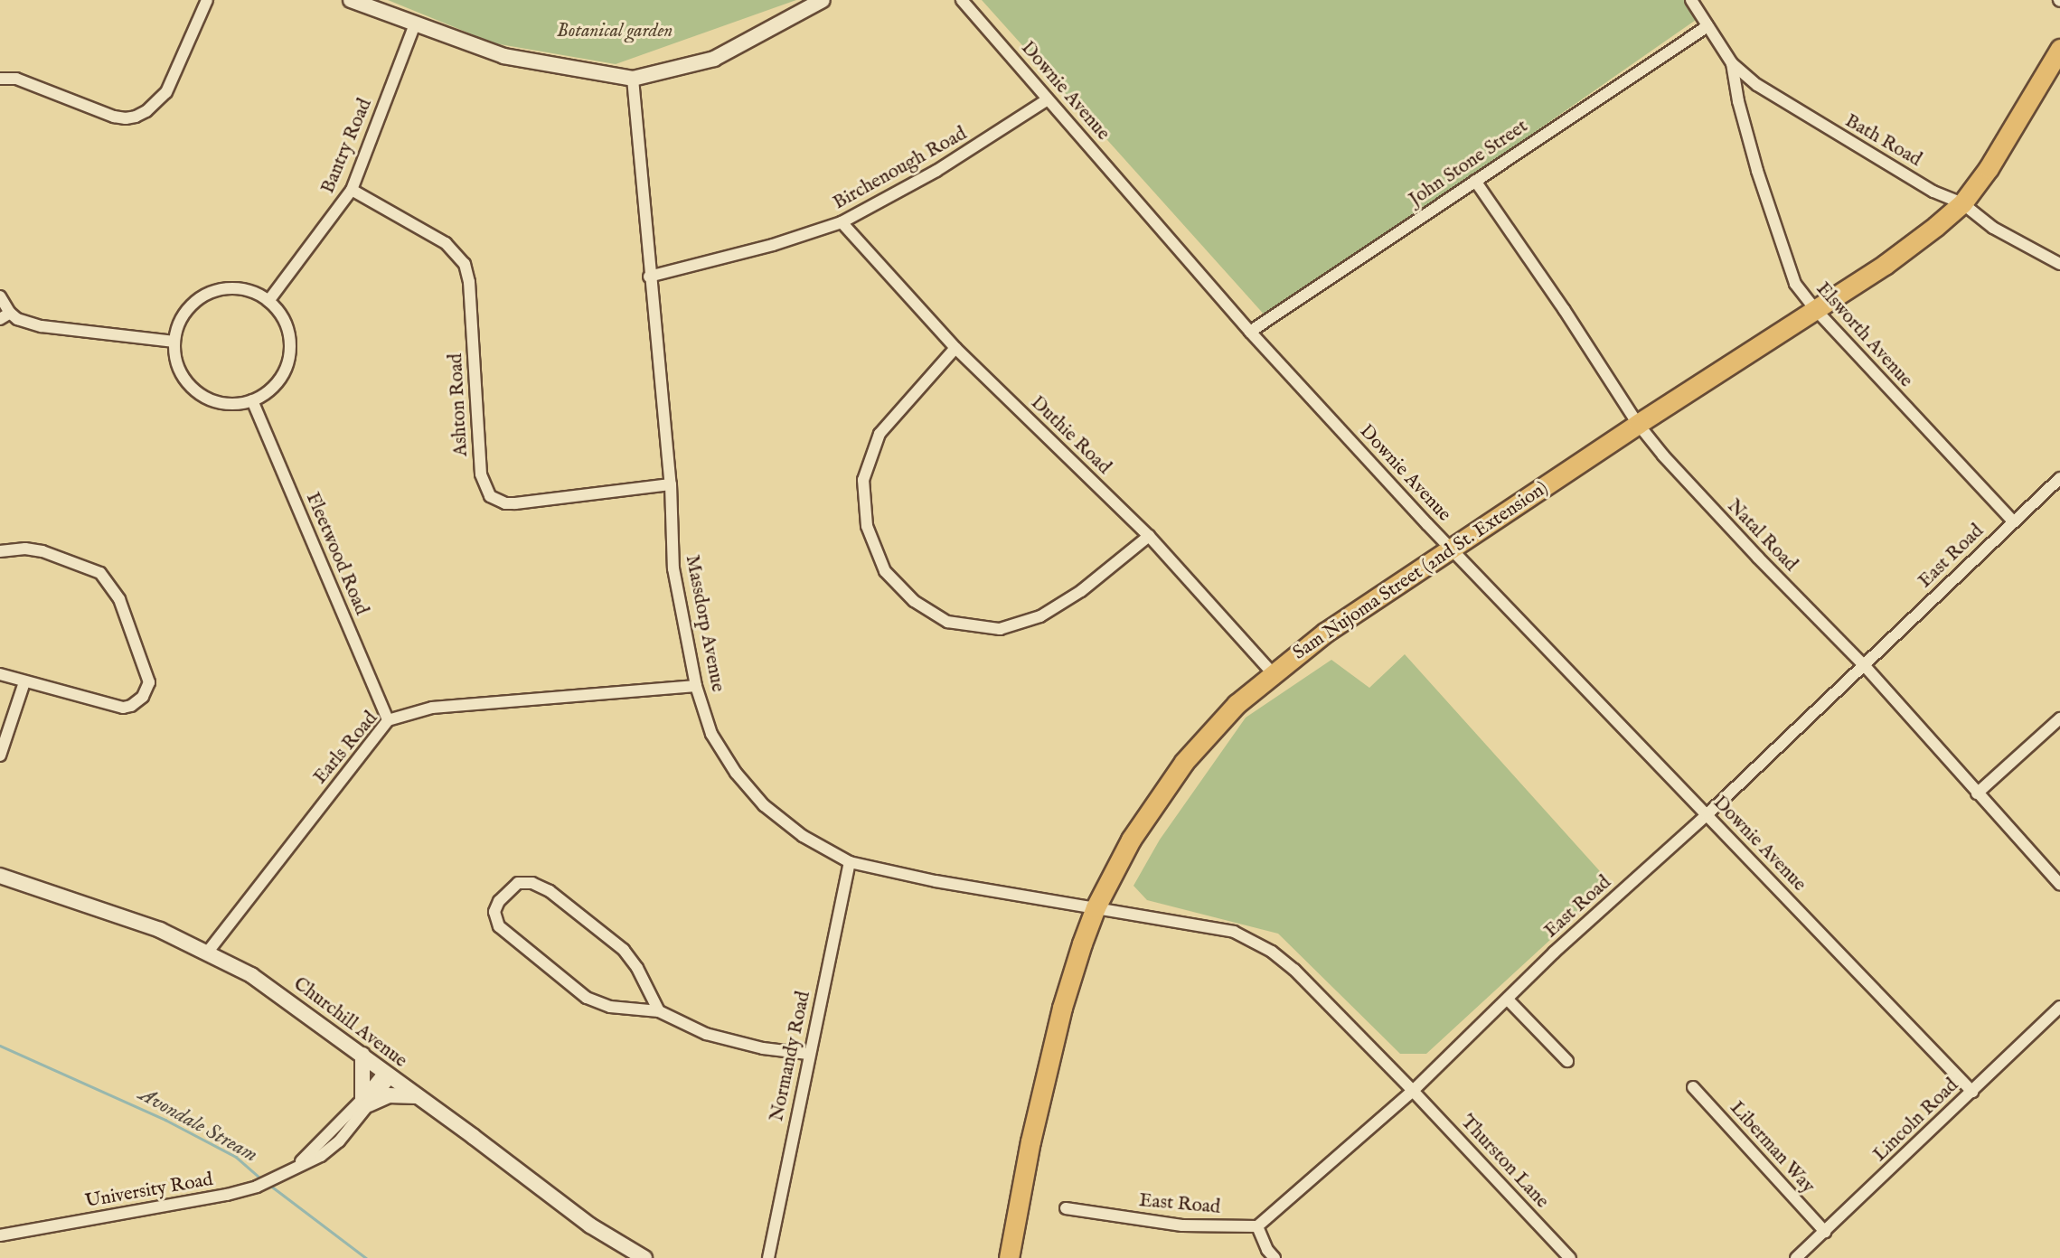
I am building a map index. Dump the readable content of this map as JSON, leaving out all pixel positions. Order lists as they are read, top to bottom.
{
  "streets": {
    "highway": ["Sam Nujoma Street (2nd St. Extension)"],
    "main road": ["Churchill Avenue"],
    "street": [
      "Downie Avenue",
      "Bath Road",
      "Bantry Road",
      "John Stone Street",
      "Birchenough Road",
      "Elsworth Avenue",
      "Ashton Road",
      "Duthie Road",
      "Natal Road",
      "Fleetwood Road",
      "East Road",
      "Massdorp Avenue",
      "Earls Road",
      "Normandy Road",
      "Lincoln Road",
      "Liberman Way",
      "Thurston Lane",
      "University Road"
    ]
  },
  "crossings": [
    ["Downie Avenue", "John Stone Street"],
    ["Downie Avenue", "Birchenough Road"],
    ["Downie Avenue", "East Road"],
    ["Downie Avenue", "Sam Nujoma Street (2nd St. Extension)"],
    ["Downie Avenue", "Lincoln Road"],
    ["Bath Road", "John Stone Street"],
    ["Bath Road", "Elsworth Avenue"],
    ["Bath Road", "Sam Nujoma Street (2nd St. Extension)"],
    ["Bantry Road", "Ashton Road"],
    ["Bantry Road", "Fleetwood Road"],
    ["John Stone Street", "Natal Road"],
    ["Birchenough Road", "Duthie Road"],
    ["Birchenough Road", "Massdorp Avenue"],
    ["Elsworth Avenue", "East Road"],
    ["Elsworth Avenue", "Sam Nujoma Street (2nd St. Extension)"],
    ["Ashton Road", "Massdorp Avenue"],
    ["Duthie Road", "Sam Nujoma Street (2nd St. Extension)"],
    ["Natal Road", "East Road"],
    ["Natal Road", "Sam Nujoma Street (2nd St. Extension)"],
    ["Fleetwood Road", "Earls Road"],
    ["East Road", "Thurston Lane"],
    ["Sam Nujoma Street (2nd St. Extension)", "Massdorp Avenue"],
    ["Sam Nujoma Street (2nd St. Extension)", "Thurston Lane"],
    ["Massdorp Avenue", "Earls Road"],
    ["Massdorp Avenue", "Normandy Road"],
    ["Massdorp Avenue", "Thurston Lane"],
    ["Earls Road", "Churchill Avenue"],
    ["Churchill Avenue", "University Road"],
    ["Lincoln Road", "Liberman Way"]
  ],
  "water": ["Avondale Stream"],
  "parks": ["Botanical garden"]
}
